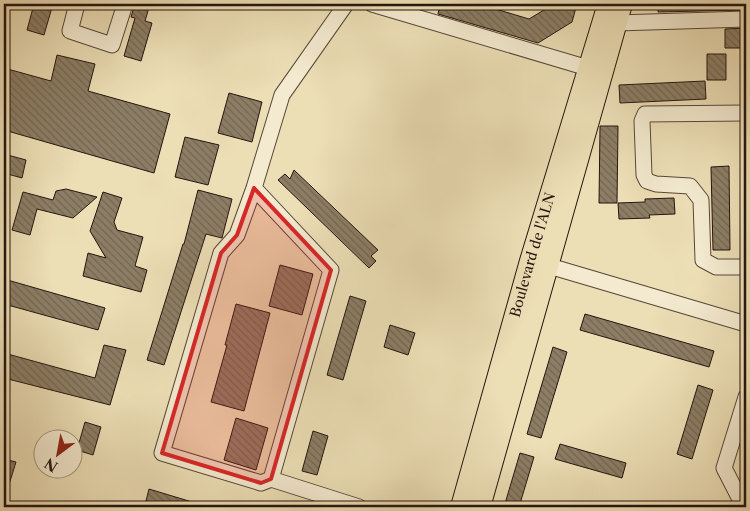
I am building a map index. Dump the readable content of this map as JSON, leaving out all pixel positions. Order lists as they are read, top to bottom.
{
  "streets": {
    "main road": ["Boulevard de l'ALN"]
  },
  "north": "bottom left"
}
